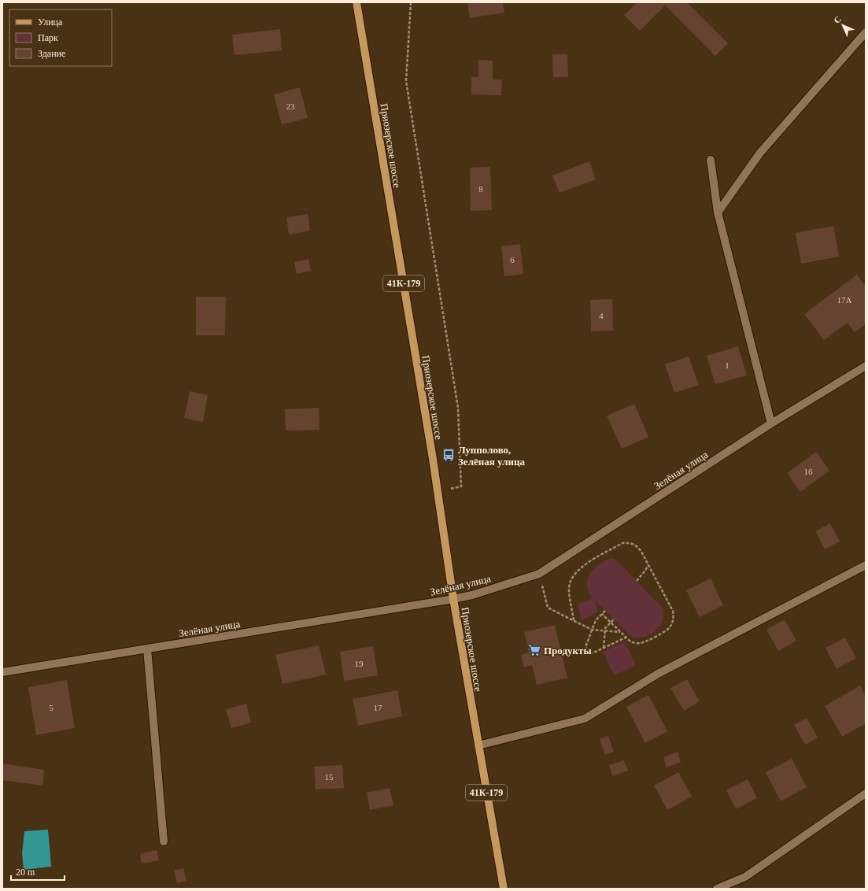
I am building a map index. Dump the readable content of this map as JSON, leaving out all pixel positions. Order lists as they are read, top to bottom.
{
  "streets": {
    "main road": ["Приозерское шоссе", "41К-179"],
    "street": ["Зелёная улица"]
  },
  "crossings": [
    ["Приозерское шоссе", "Зелёная улица"]
  ],
  "places": {
    "bus stop": ["Лупполово, Зелёная улица"],
    "supermarket": ["Продукты"]
  },
  "house_numbers": [
    "23",
    "8",
    "6",
    "17А",
    "4",
    "1",
    "16",
    "19",
    "5",
    "17",
    "15"
  ],
  "legend": ["Улица", "Парк", "Здание"],
  "scale_bar": "20 m",
  "north": "top left"
}
